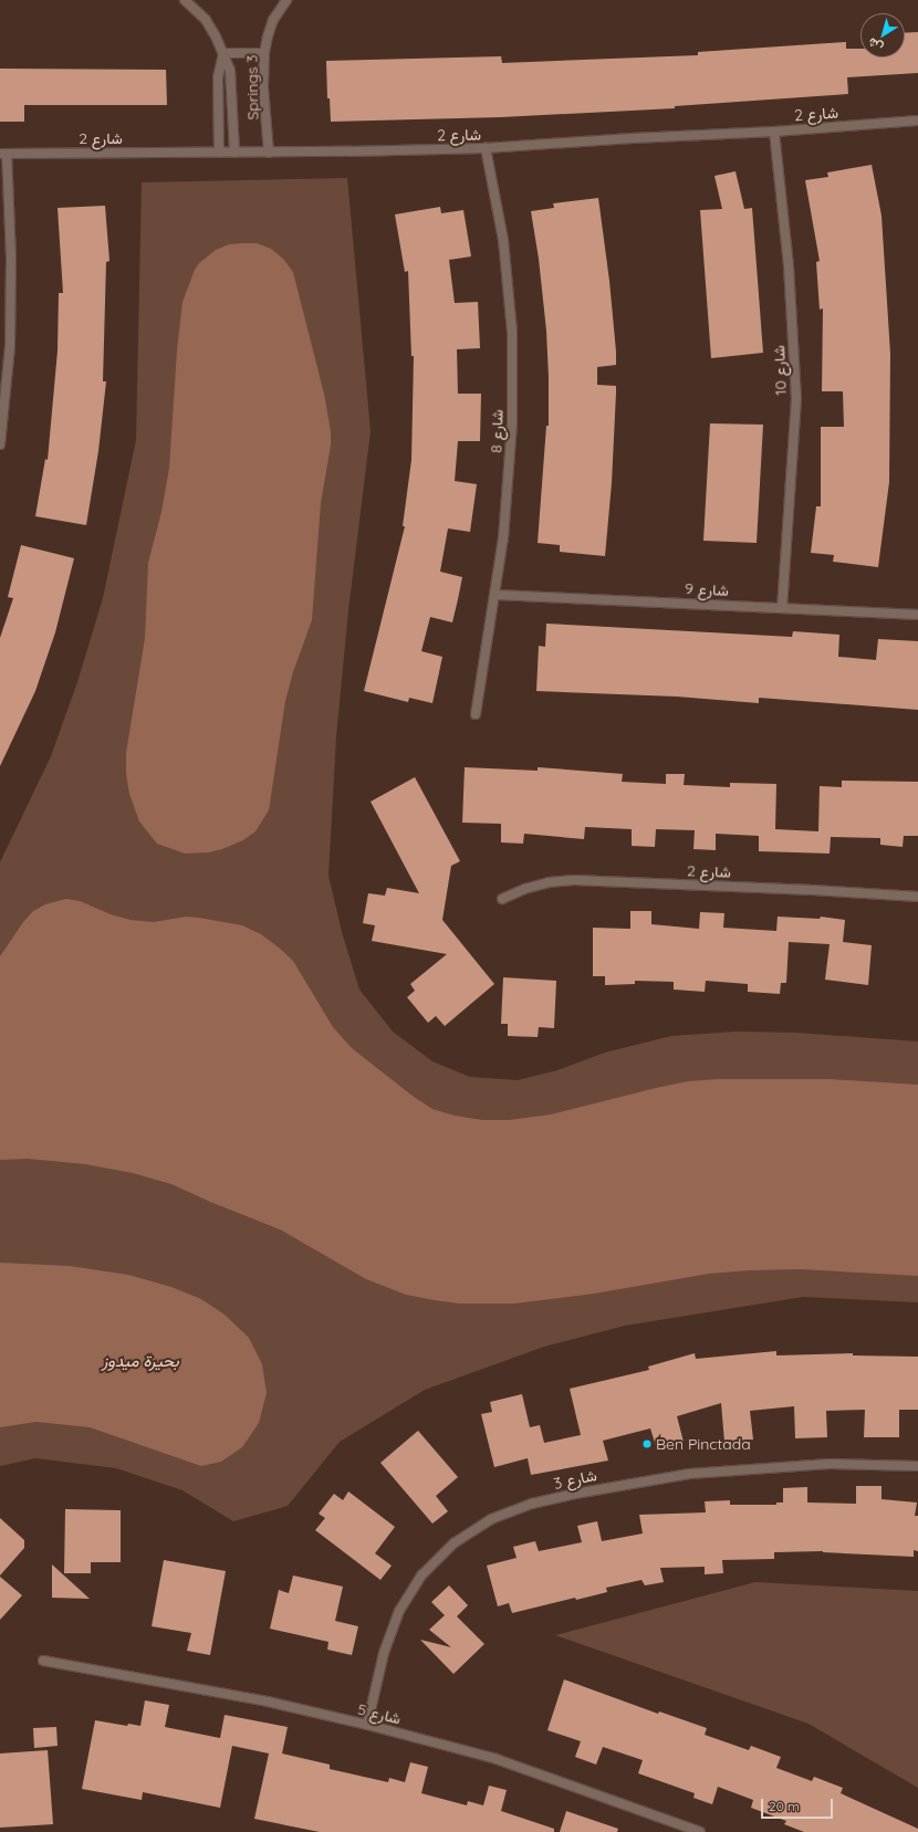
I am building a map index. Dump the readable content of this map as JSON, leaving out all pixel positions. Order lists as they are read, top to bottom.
{
  "streets": {
    "street": [
      "Springs 3",
      "شارع 2",
      "شارع 10",
      "شارع 8",
      "شارع 9",
      "شارع 3",
      "شارع 5"
    ]
  },
  "crossings": [
    ["Springs 3", "شارع 2"],
    ["شارع 2", "شارع 10"],
    ["شارع 2", "شارع 8"],
    ["شارع 10", "شارع 9"],
    ["شارع 8", "شارع 9"],
    ["شارع 3", "شارع 5"]
  ],
  "water": ["بحيرة ميدوز"],
  "places": ["Ben Pinctada"],
  "scale_bar": "20 m",
  "north": "bottom left"
}
